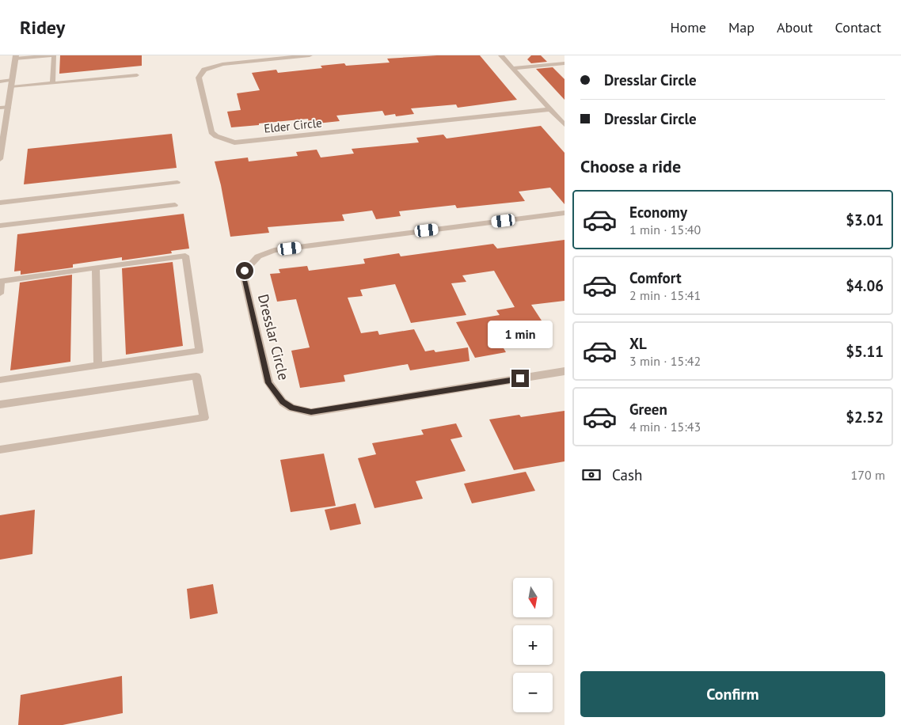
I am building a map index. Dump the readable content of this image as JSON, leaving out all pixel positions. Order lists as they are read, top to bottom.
{
  "streets": {
    "street": ["Elder Circle", "Dresslar Circle"]
  },
  "north": "bottom",
  "page": {
    "header": "Ridey",
    "nav": [
      "Home",
      "Map",
      "About",
      "Contact"
    ],
    "banner": ["Dresslar Circle", "Dresslar Circle"],
    "heading": "Choose a ride",
    "list": [
      {
        "name": "Economy",
        "note": "1 min · 15:40",
        "value": "$3.01"
      },
      {
        "name": "Comfort",
        "note": "2 min · 15:41",
        "value": "$4.06"
      },
      {
        "name": "XL",
        "note": "3 min · 15:42",
        "value": "$5.11"
      },
      {
        "name": "Green",
        "note": "4 min · 15:43",
        "value": "$2.52"
      }
    ],
    "bubble": "1 min",
    "pay": ["Cash", "170 m"],
    "map_buttons": ["+", "−"],
    "buttons": "Confirm"
  }
}
